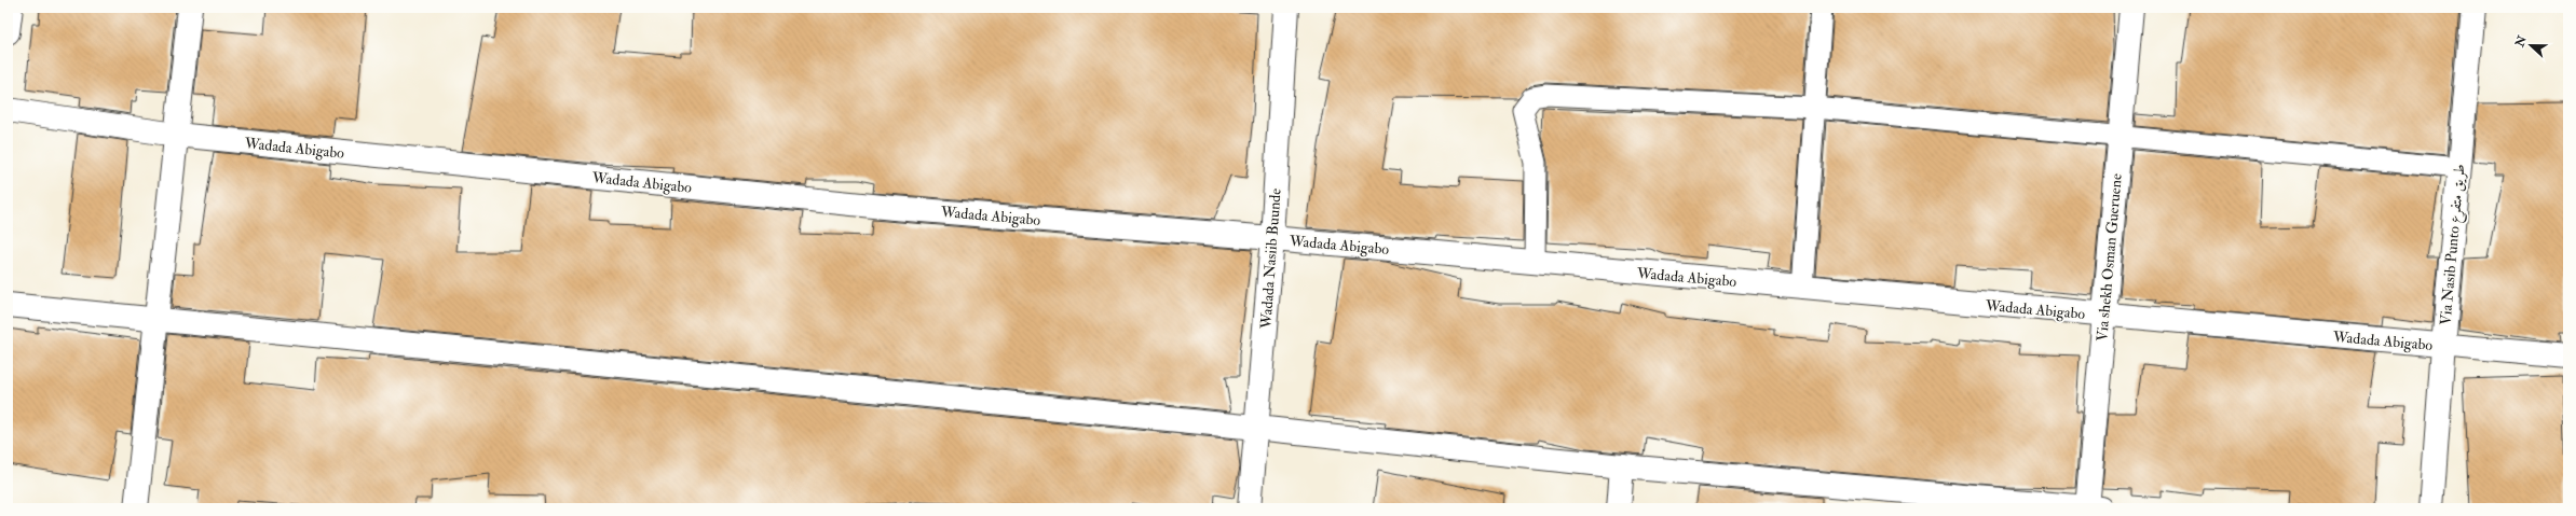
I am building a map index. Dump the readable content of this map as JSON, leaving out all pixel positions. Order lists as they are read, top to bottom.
{
  "streets": {
    "street": [
      "Wadada Abigabo",
      "Via Nasib Punto طريق متفرع",
      "Via shekh Osman Gueruene",
      "Wadada Nasiib Buunde"
    ]
  },
  "crossings": [
    ["Wadada Abigabo", "Via Nasib Punto طريق متفرع"],
    ["Wadada Abigabo", "Via shekh Osman Gueruene"],
    ["Wadada Abigabo", "Wadada Nasiib Buunde"]
  ],
  "north": "left"
}
